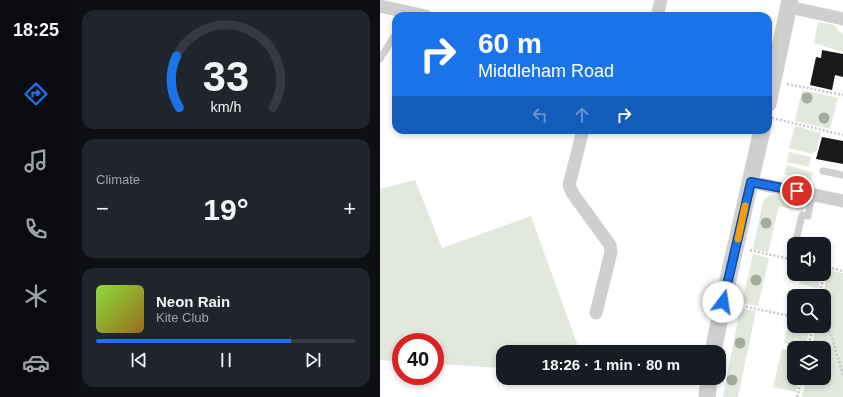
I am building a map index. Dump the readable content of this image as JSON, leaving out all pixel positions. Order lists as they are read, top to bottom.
{
  "page": {
    "tabs": "18:25",
    "turn": ["60 m", "Middleham Road"],
    "tile": "Climate",
    "heat": ["−", "19°", "+"],
    "song": ["Neon Rain", "Kite Club"],
    "limit": "40",
    "trip": "18:26 · 1 min · 80 m",
    "gauge": ["33", "km/h"]
  }
}
